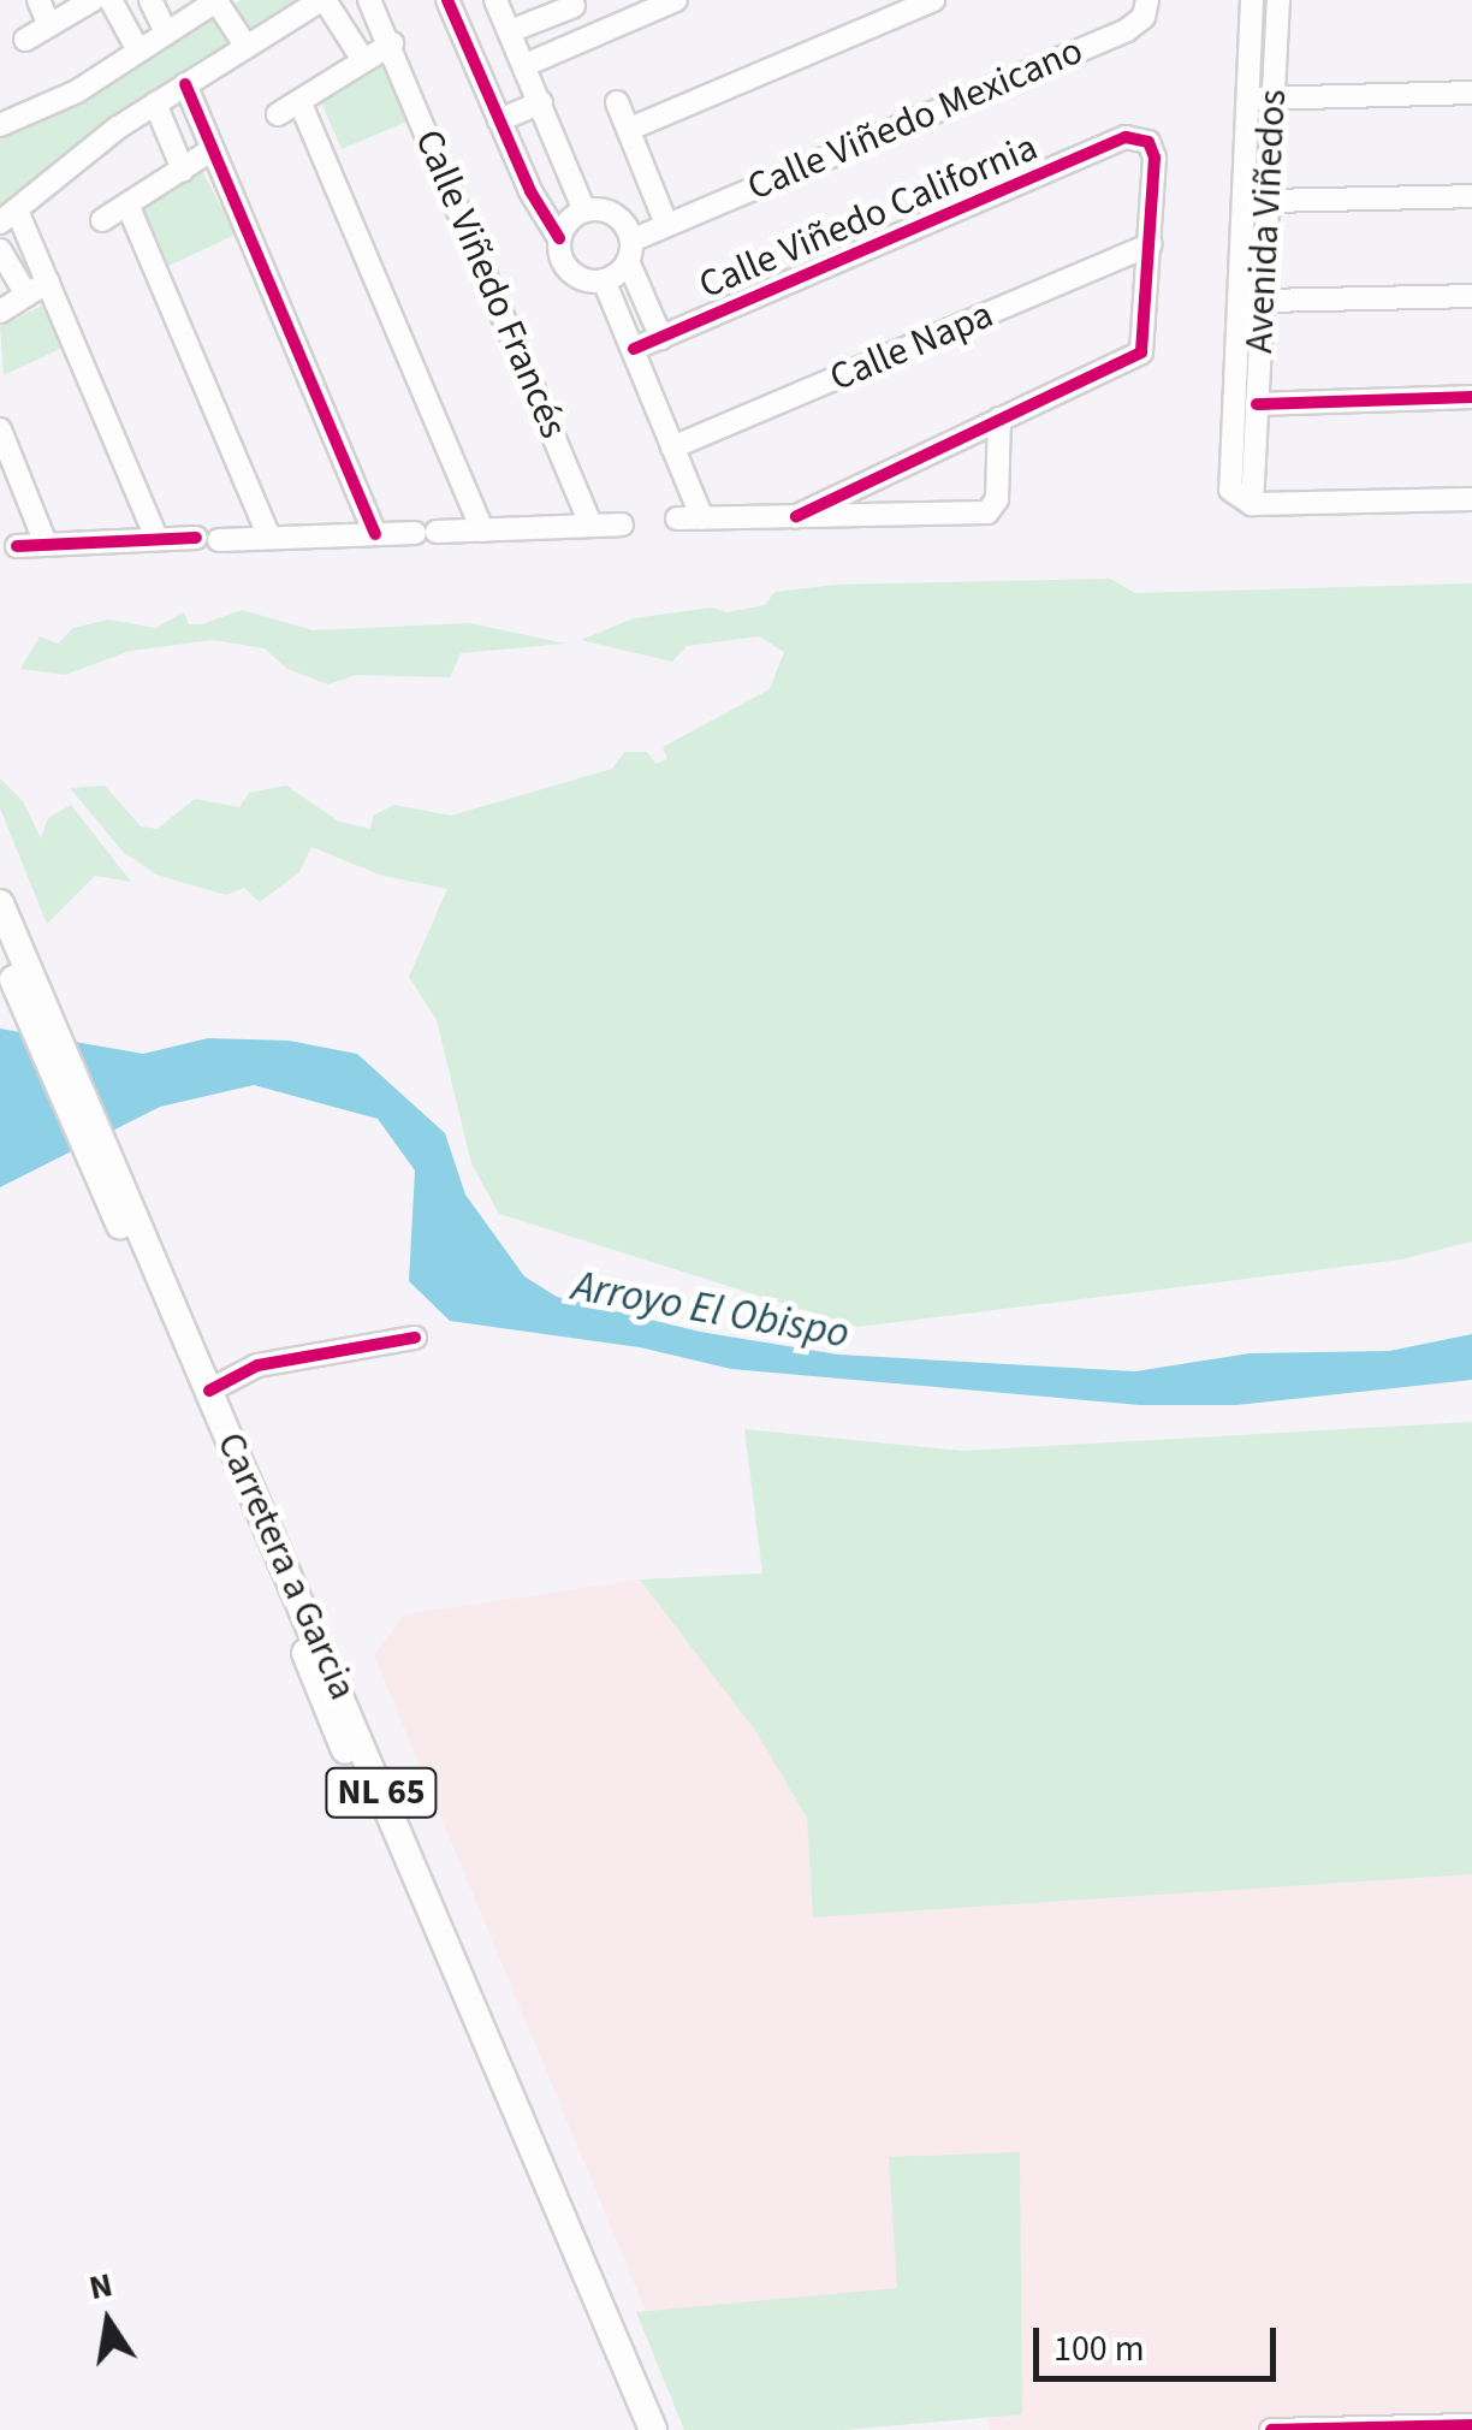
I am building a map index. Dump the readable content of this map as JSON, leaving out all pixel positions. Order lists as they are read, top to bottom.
{
  "streets": {
    "main road": ["Carretera a Garcia", "NL 65"],
    "street": [
      "Calle Viñedo Mexicano",
      "Calle Viñedo California",
      "Avenida Viñedos",
      "Calle Viñedo Francés",
      "Calle Napa"
    ]
  },
  "crossings": [
    ["Calle Viñedo California", "Calle Napa"]
  ],
  "water": ["Arroyo El Obispo"],
  "scale_bar": "100 m",
  "north": "top"
}
